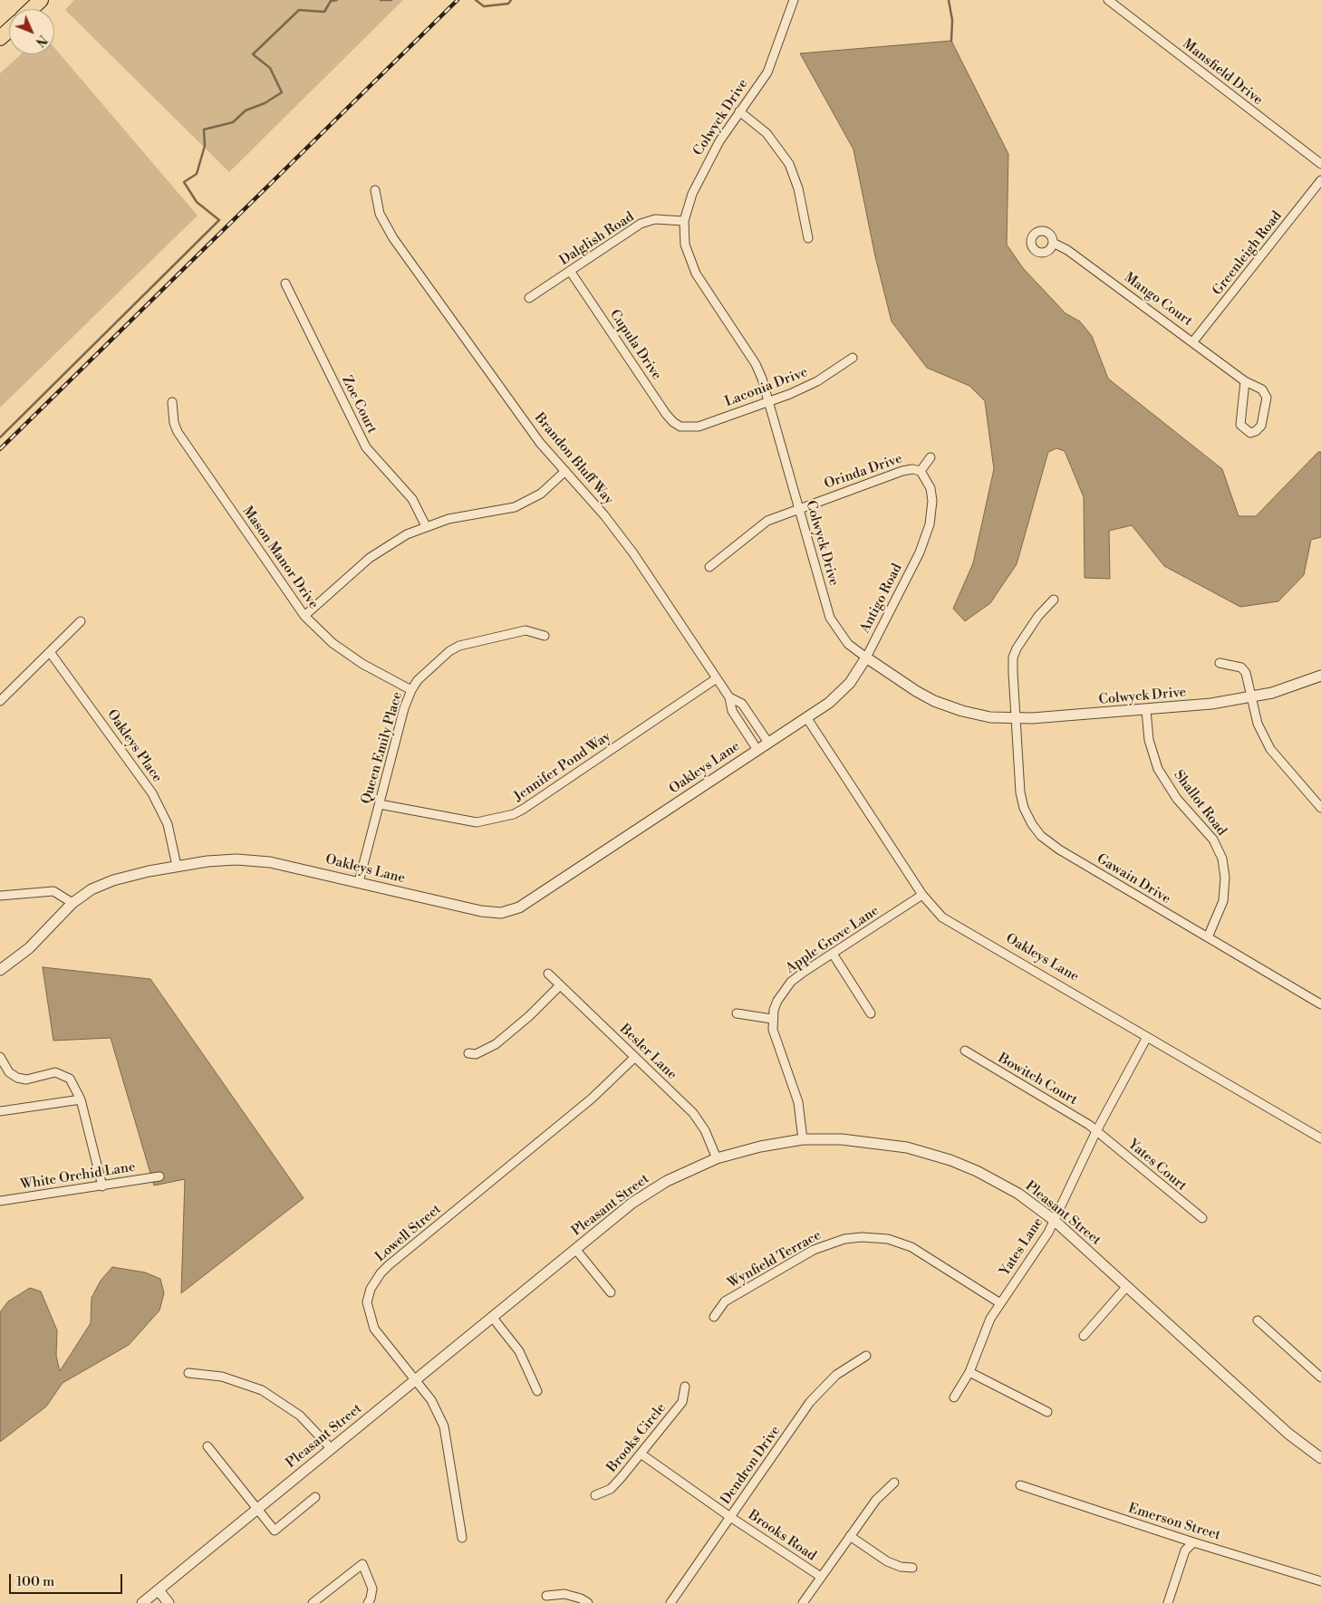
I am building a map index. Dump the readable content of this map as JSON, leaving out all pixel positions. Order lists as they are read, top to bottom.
{
  "streets": {
    "street": [
      "Mansfield Drive",
      "Colwyck Drive",
      "Dalglish Road",
      "Greenleigh Road",
      "Mango Court",
      "Cupula Drive",
      "Laconia Drive",
      "Zoe Court",
      "Brandon Bluff Way",
      "Orinda Drive",
      "Mason Manor Drive",
      "Antigo Road",
      "Oakleys Place",
      "Queen Emily Place",
      "Jennifer Pond Way",
      "Oakleys Lane",
      "Shallot Road",
      "Gawain Drive",
      "Apple Grove Lane",
      "Besler Lane",
      "Bowitch Court",
      "Yates Court",
      "White Orchid Lane",
      "Pleasant Street",
      "Lowell Street",
      "Yates Lane",
      "Wynfield Terrace",
      "Brooks Circle",
      "Dendron Drive",
      "Emerson Street",
      "Brooks Road"
    ]
  },
  "crossings": [
    ["Colwyck Drive", "Dalglish Road"],
    ["Colwyck Drive", "Laconia Drive"],
    ["Colwyck Drive", "Orinda Drive"],
    ["Colwyck Drive", "Antigo Road"],
    ["Colwyck Drive", "Shallot Road"],
    ["Colwyck Drive", "Gawain Drive"],
    ["Dalglish Road", "Cupula Drive"],
    ["Greenleigh Road", "Mango Court"],
    ["Cupula Drive", "Laconia Drive"],
    ["Brandon Bluff Way", "Jennifer Pond Way"],
    ["Brandon Bluff Way", "Oakleys Lane"],
    ["Orinda Drive", "Antigo Road"],
    ["Mason Manor Drive", "Queen Emily Place"],
    ["Antigo Road", "Oakleys Lane"],
    ["Oakleys Place", "Oakleys Lane"],
    ["Queen Emily Place", "Jennifer Pond Way"],
    ["Queen Emily Place", "Oakleys Lane"],
    ["Oakleys Lane", "Apple Grove Lane"],
    ["Oakleys Lane", "Yates Lane"],
    ["Shallot Road", "Gawain Drive"],
    ["Apple Grove Lane", "Pleasant Street"],
    ["Besler Lane", "Pleasant Street"],
    ["Besler Lane", "Lowell Street"],
    ["Bowitch Court", "Yates Court"],
    ["Bowitch Court", "Yates Lane"],
    ["Yates Court", "Yates Lane"],
    ["Pleasant Street", "Lowell Street"],
    ["Pleasant Street", "Yates Lane"],
    ["Yates Lane", "Wynfield Terrace"],
    ["Brooks Circle", "Brooks Road"],
    ["Dendron Drive", "Brooks Road"]
  ],
  "scale_bar": "100 m",
  "north": "bottom right"
}
